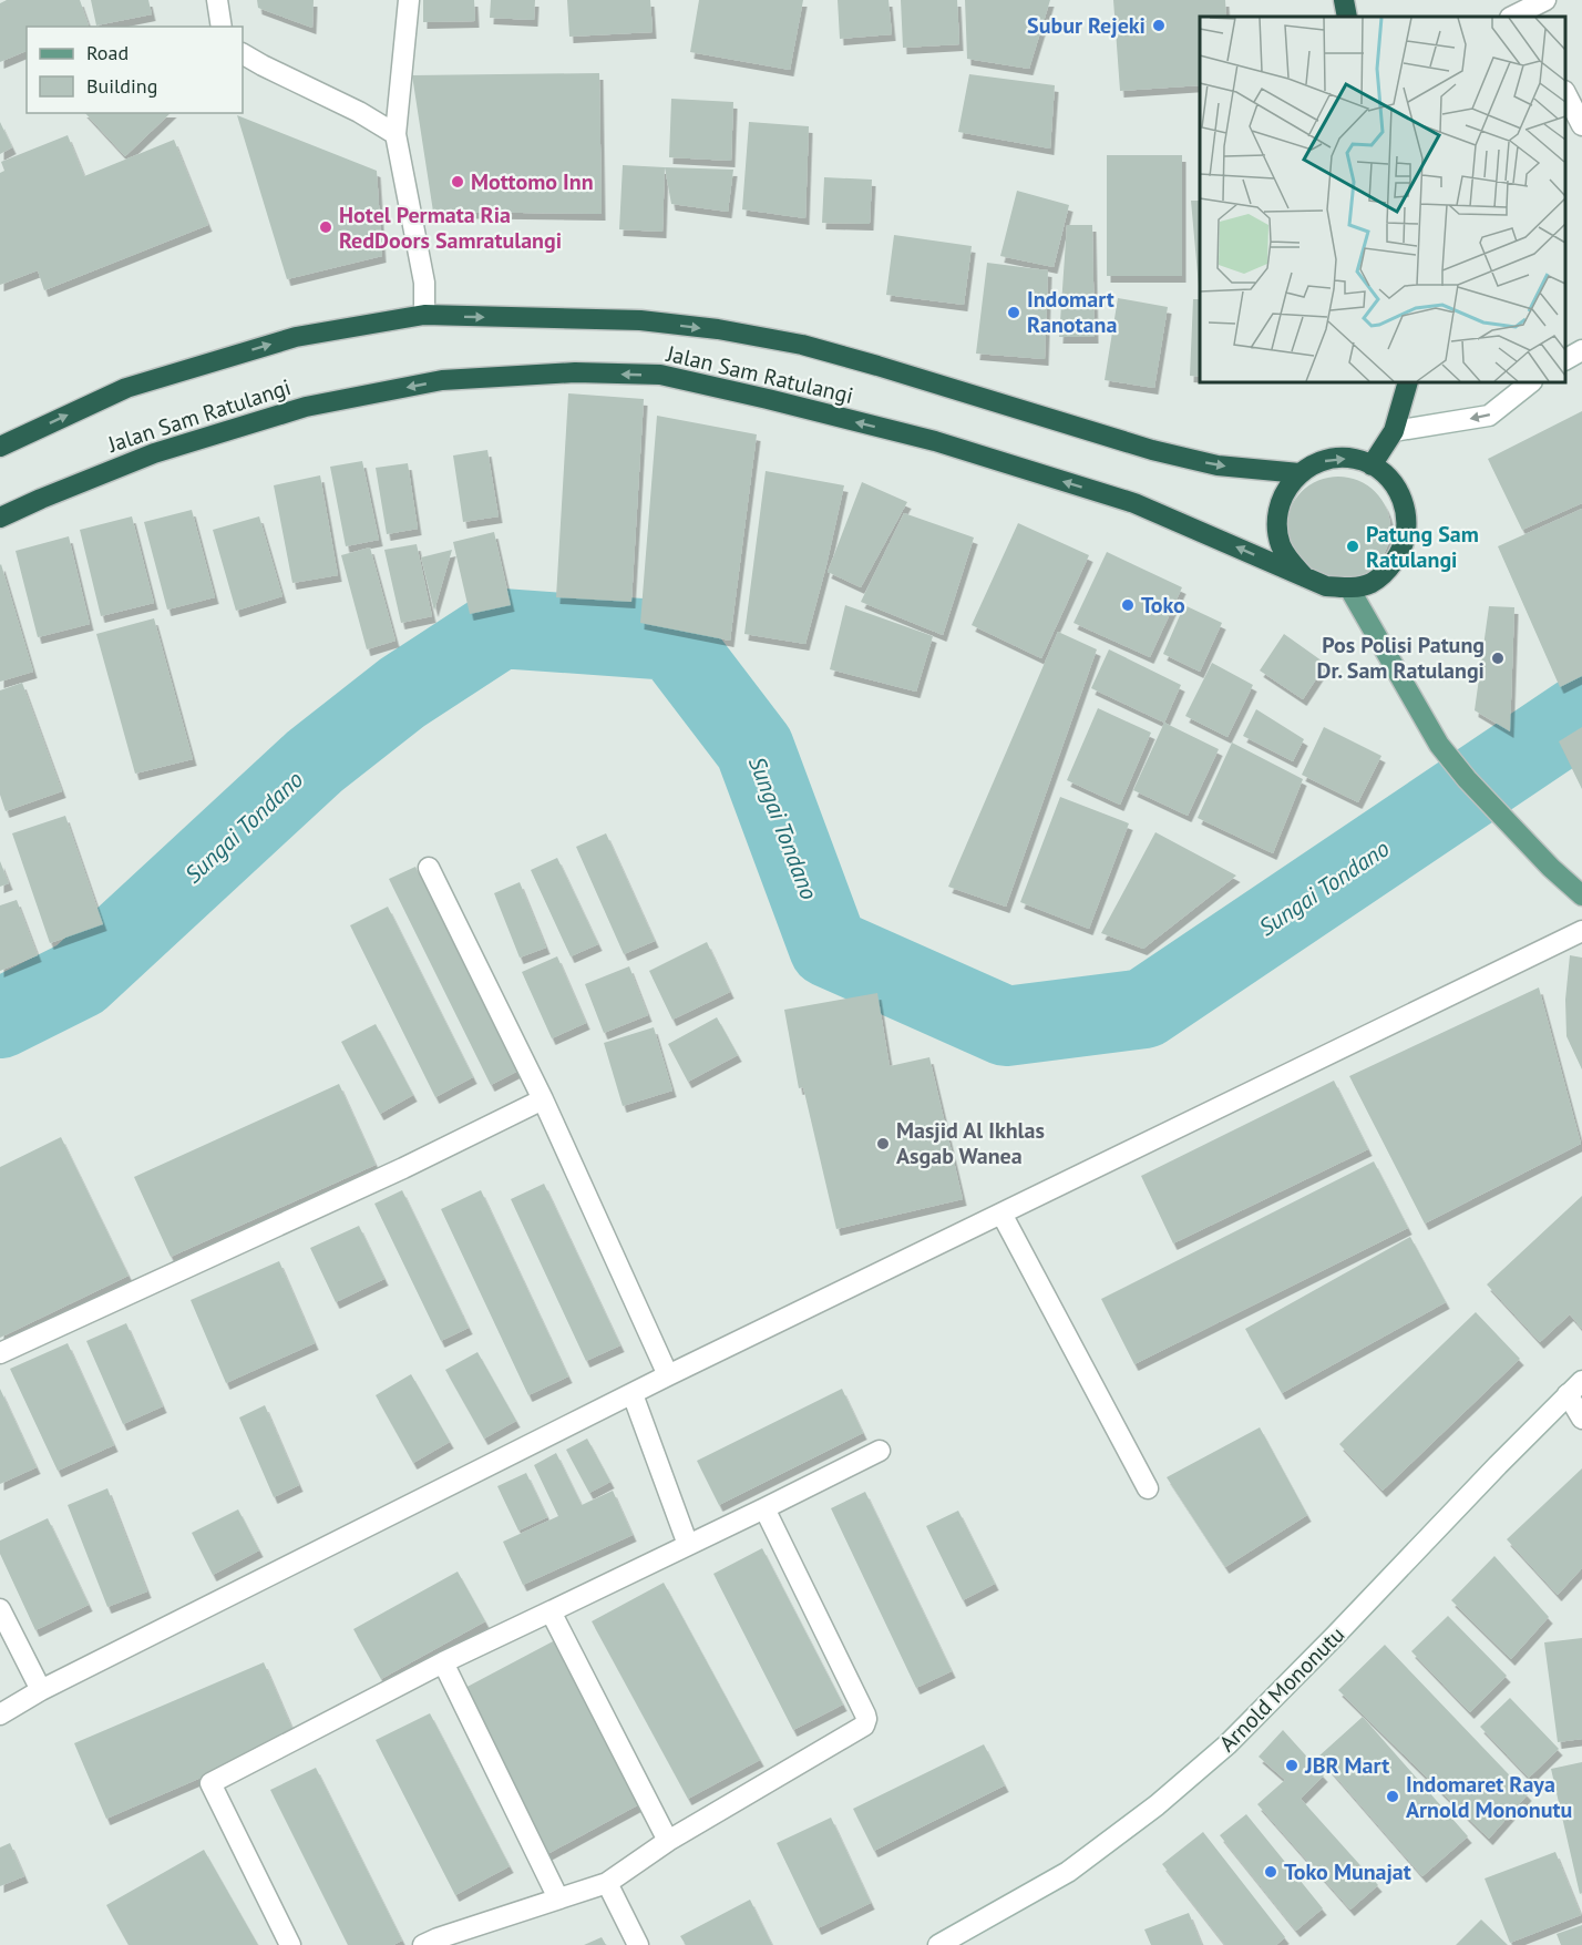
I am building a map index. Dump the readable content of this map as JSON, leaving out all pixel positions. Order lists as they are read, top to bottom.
{
  "streets": {
    "highway": ["Jalan Sam Ratulangi"],
    "street": ["Arnold Mononutu"]
  },
  "water": ["Sungai Tondano"],
  "places": [
    "Subur Rejeki",
    "Mottomo Inn",
    "Hotel Permata Ria RedDoors Samratulangi",
    "Indomart Ranotana",
    "Patung Sam Ratulangi",
    "Toko",
    "Pos Polisi Patung Dr. Sam Ratulangi",
    "Masjid Al Ikhlas Asgab Wanea",
    "JBR Mart",
    "Indomaret Raya Arnold Mononutu",
    "Toko Munajat"
  ],
  "legend": ["Road", "Building"]
}
